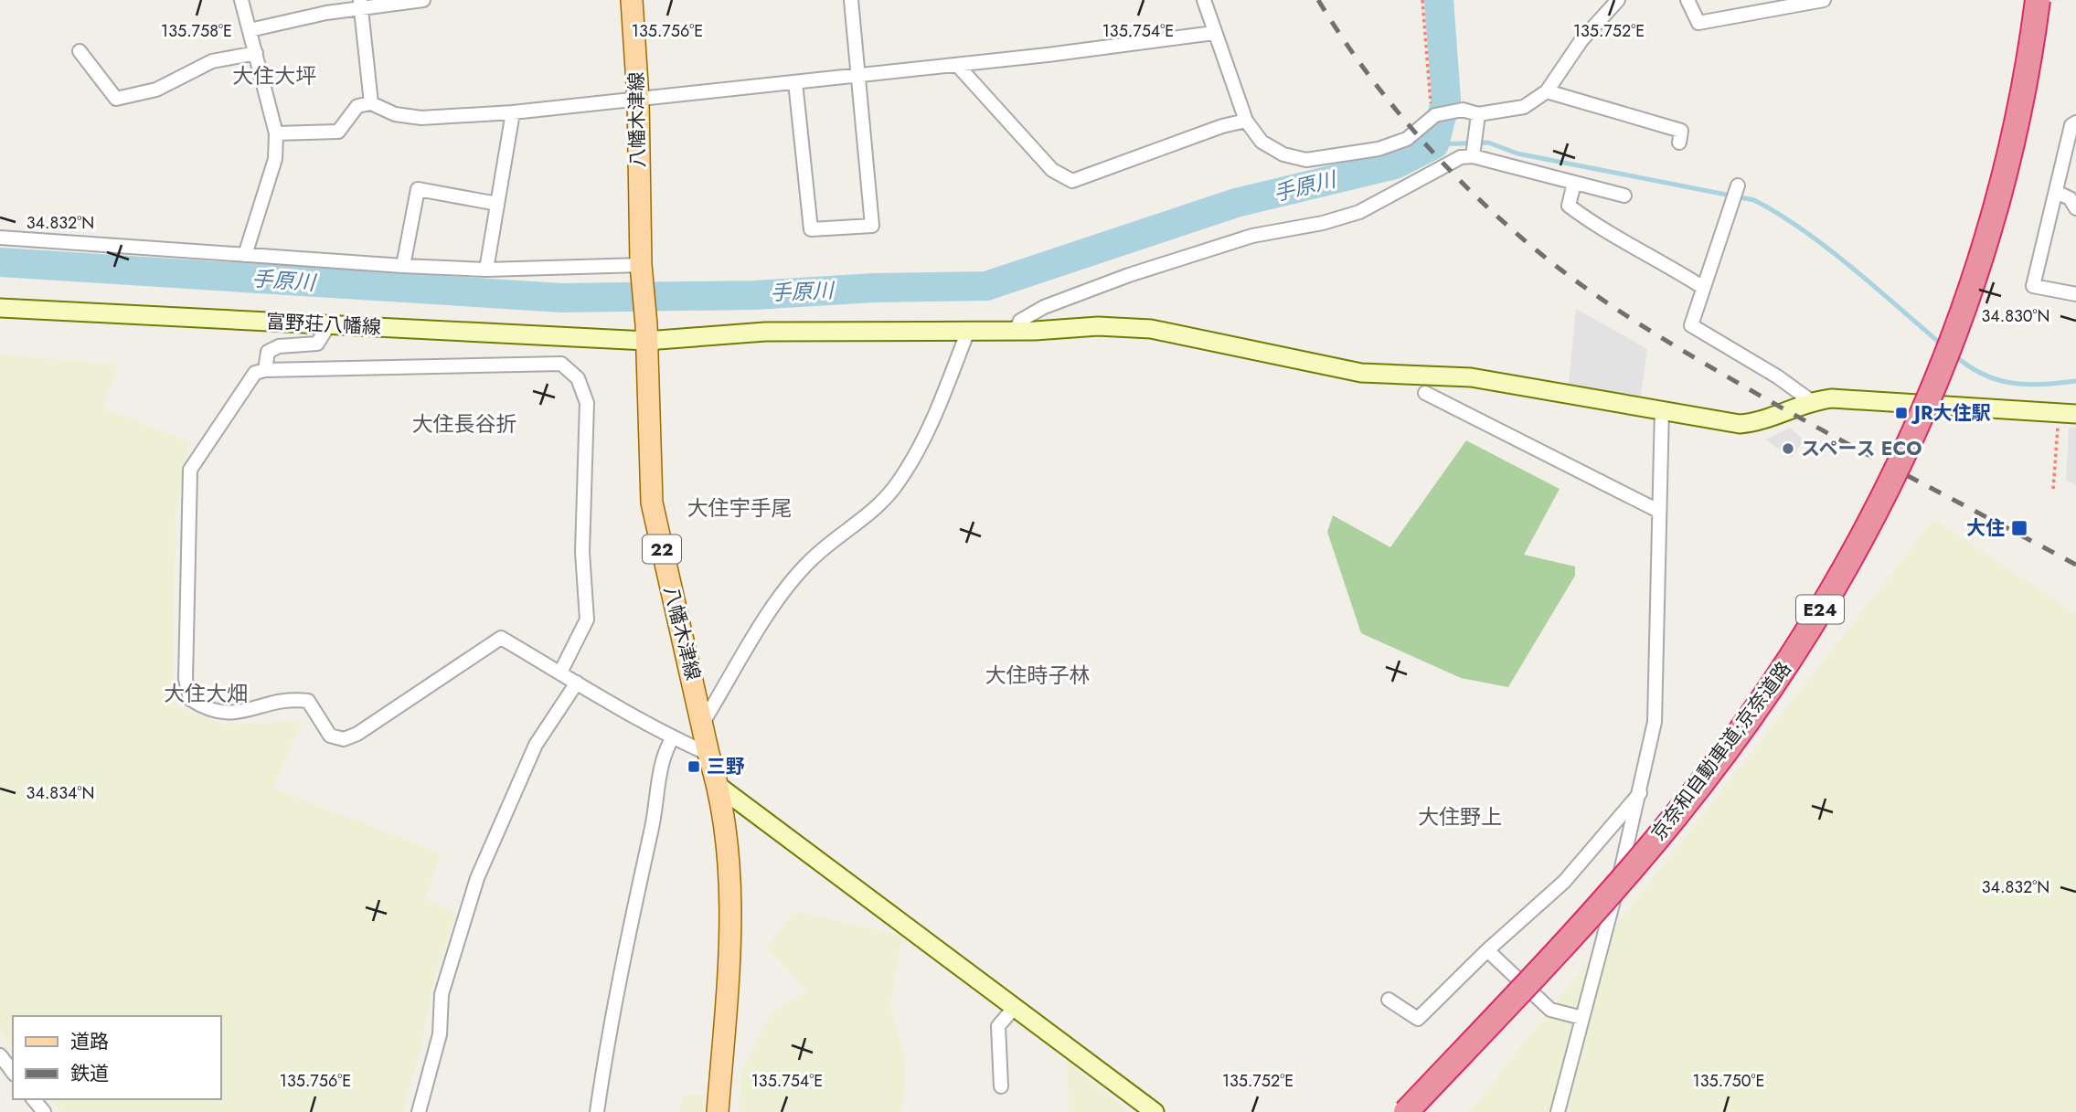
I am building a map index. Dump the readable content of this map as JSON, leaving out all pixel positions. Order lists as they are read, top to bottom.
{
  "streets": {
    "highway": ["E24", "京奈和自動車道;京奈道路"],
    "main road": ["八幡木津線", "22"],
    "street": ["富野荘八幡線"]
  },
  "crossings": [
    ["八幡木津線", "富野荘八幡線"]
  ],
  "districts": [
    "大住大坪",
    "大住長谷折",
    "大住宇手尾",
    "大住時子林",
    "大住大畑",
    "大住野上"
  ],
  "water": ["手原川"],
  "places": {
    "transit": ["JR大住駅", "大住", "三野"],
    "other": ["スペース ECO"]
  },
  "legend": ["道路", "鉄道"],
  "coordinates": [
    "135.758°E",
    "135.756°E",
    "135.754°E",
    "135.752°E",
    "34.832°N",
    "34.830°N",
    "34.834°N",
    "135.750°E"
  ]
}
